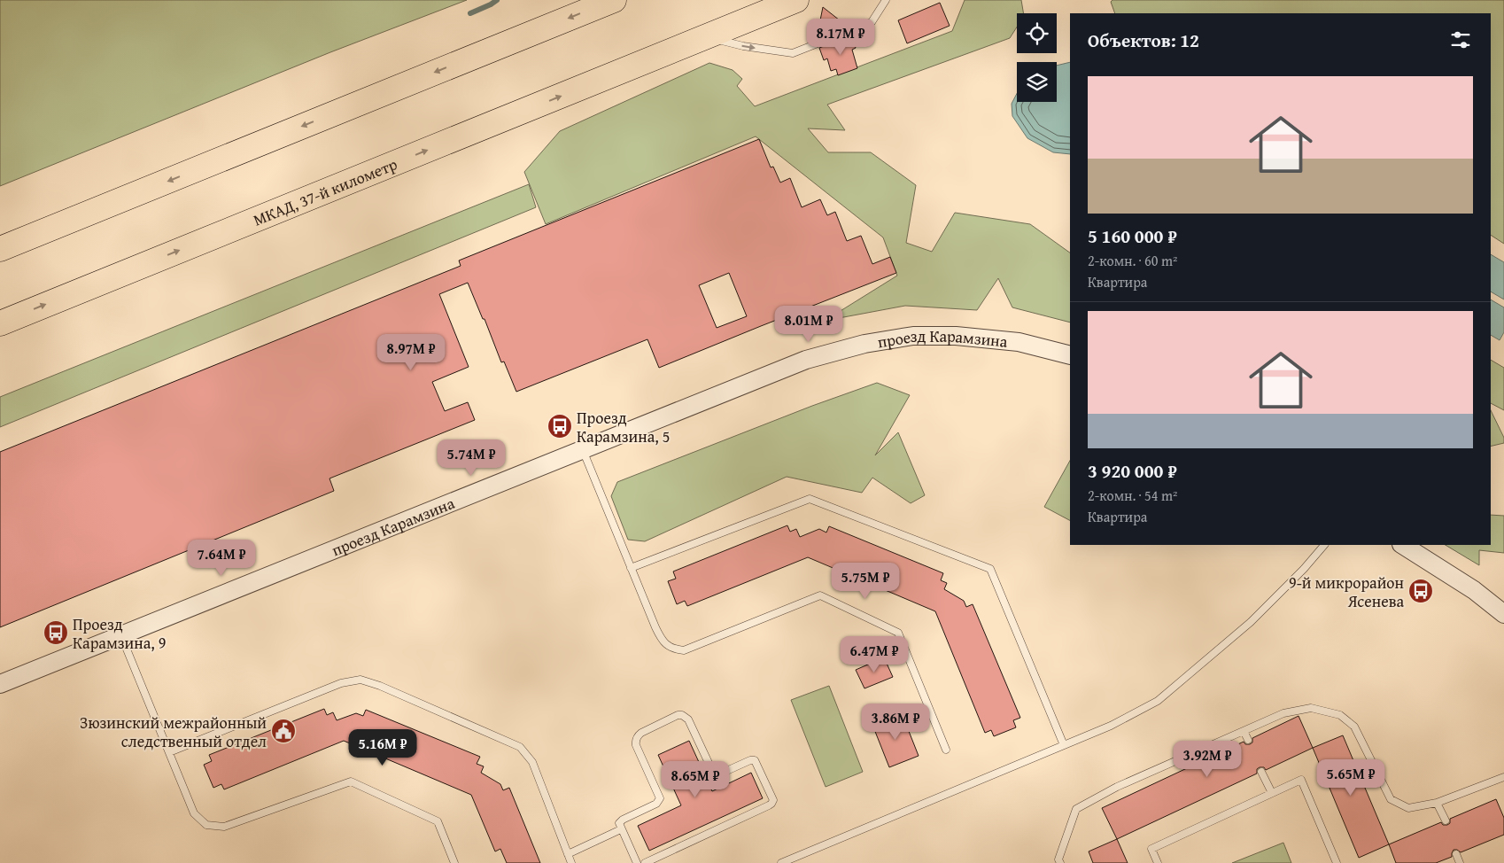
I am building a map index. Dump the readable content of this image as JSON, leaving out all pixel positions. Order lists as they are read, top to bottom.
{
  "streets": {
    "highway": ["МКАД, 37-й километр"],
    "street": ["проезд Карамзина"]
  },
  "places": {
    "bus stop": ["Проезд Карамзина, 5", "9-й микрорайон Ясенева", "Проезд Карамзина, 9"],
    "public building": ["Зюзинский межрайонный следственный отдел"]
  },
  "page": {
    "heading": "Объектов: 12",
    "price": [
      "8.17M ₽",
      "8.01M ₽",
      "8.97M ₽",
      "5.74M ₽",
      "7.64M ₽",
      "5.75M ₽",
      "6.47M ₽",
      "3.86M ₽",
      "5.16M ₽",
      "3.92M ₽",
      "5.65M ₽",
      "8.65M ₽"
    ],
    "list": [
      {
        "name": "5 160 000 ₽",
        "note": "2-комн. · 60 m² · Квартира"
      },
      {
        "name": "3 920 000 ₽",
        "note": "2-комн. · 54 m² · Квартира"
      }
    ]
  }
}
